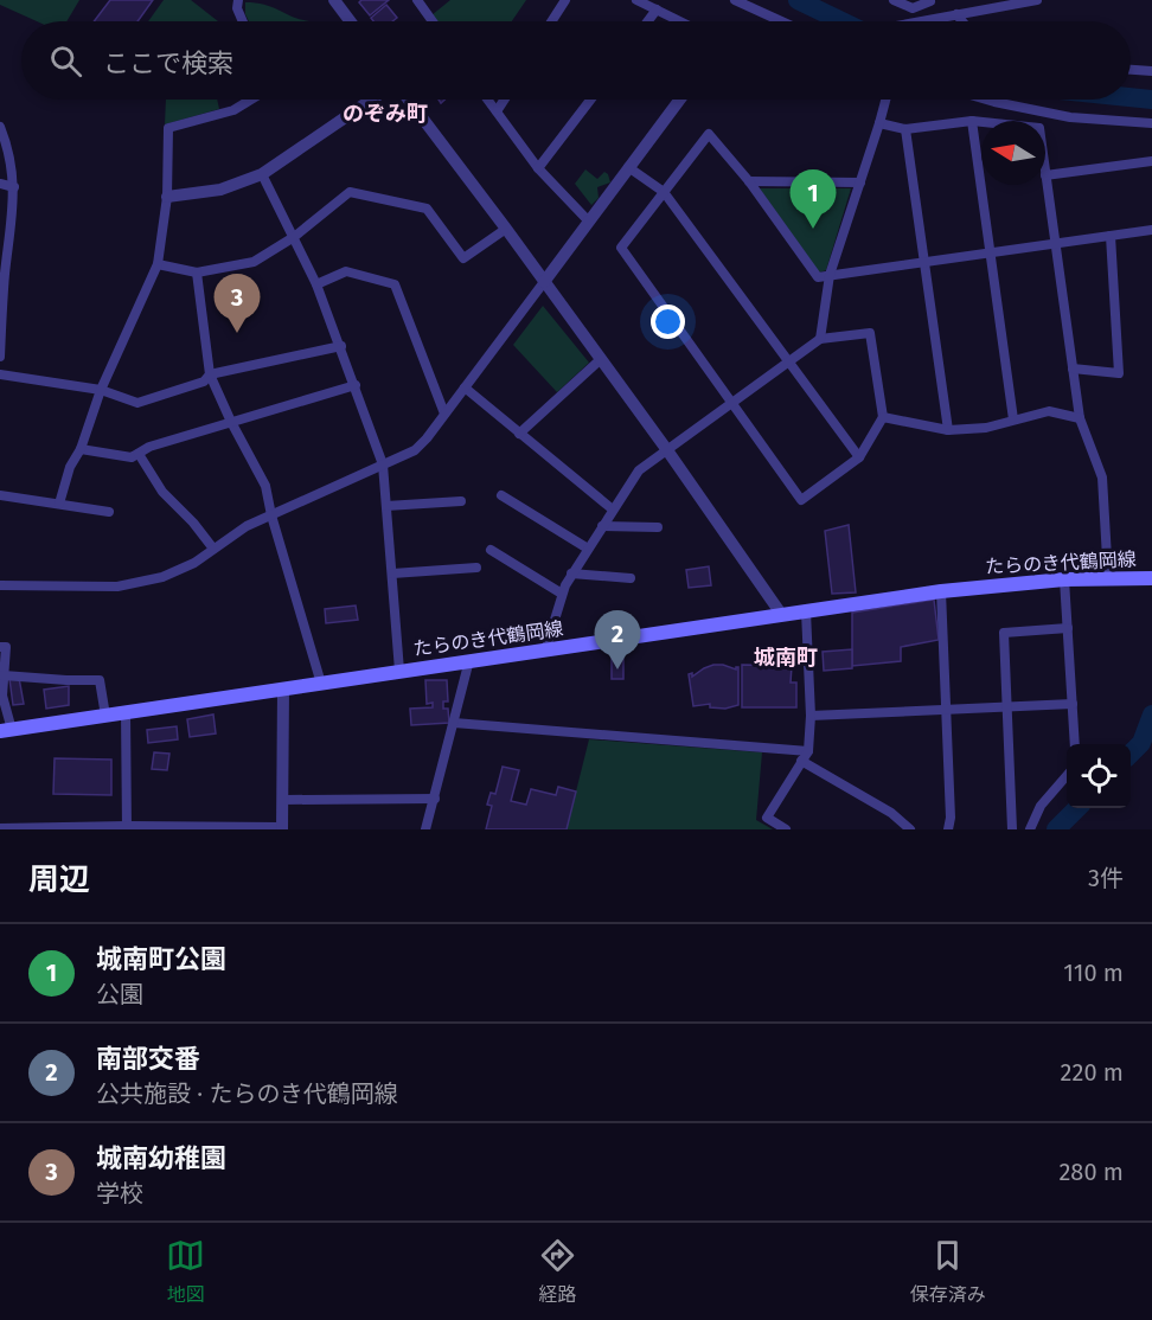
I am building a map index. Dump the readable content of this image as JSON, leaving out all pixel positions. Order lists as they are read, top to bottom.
{
  "streets": {
    "main road": ["たらのき代鶴岡線"]
  },
  "districts": ["のぞみ町", "城南町"],
  "north": "left",
  "page": {
    "search": "ここで検索",
    "pins": ["1", "3", "2"],
    "heading": ["周辺", "3件"],
    "list": [
      {
        "mark": "1",
        "name": "城南町公園",
        "note": "公園",
        "value": "110 m"
      },
      {
        "mark": "2",
        "name": "南部交番",
        "note": "公共施設 · たらのき代鶴岡線",
        "value": "220 m"
      },
      {
        "mark": "3",
        "name": "城南幼稚園",
        "note": "学校",
        "value": "280 m"
      }
    ],
    "nav": ["地図", "経路", "保存済み"]
  }
}
